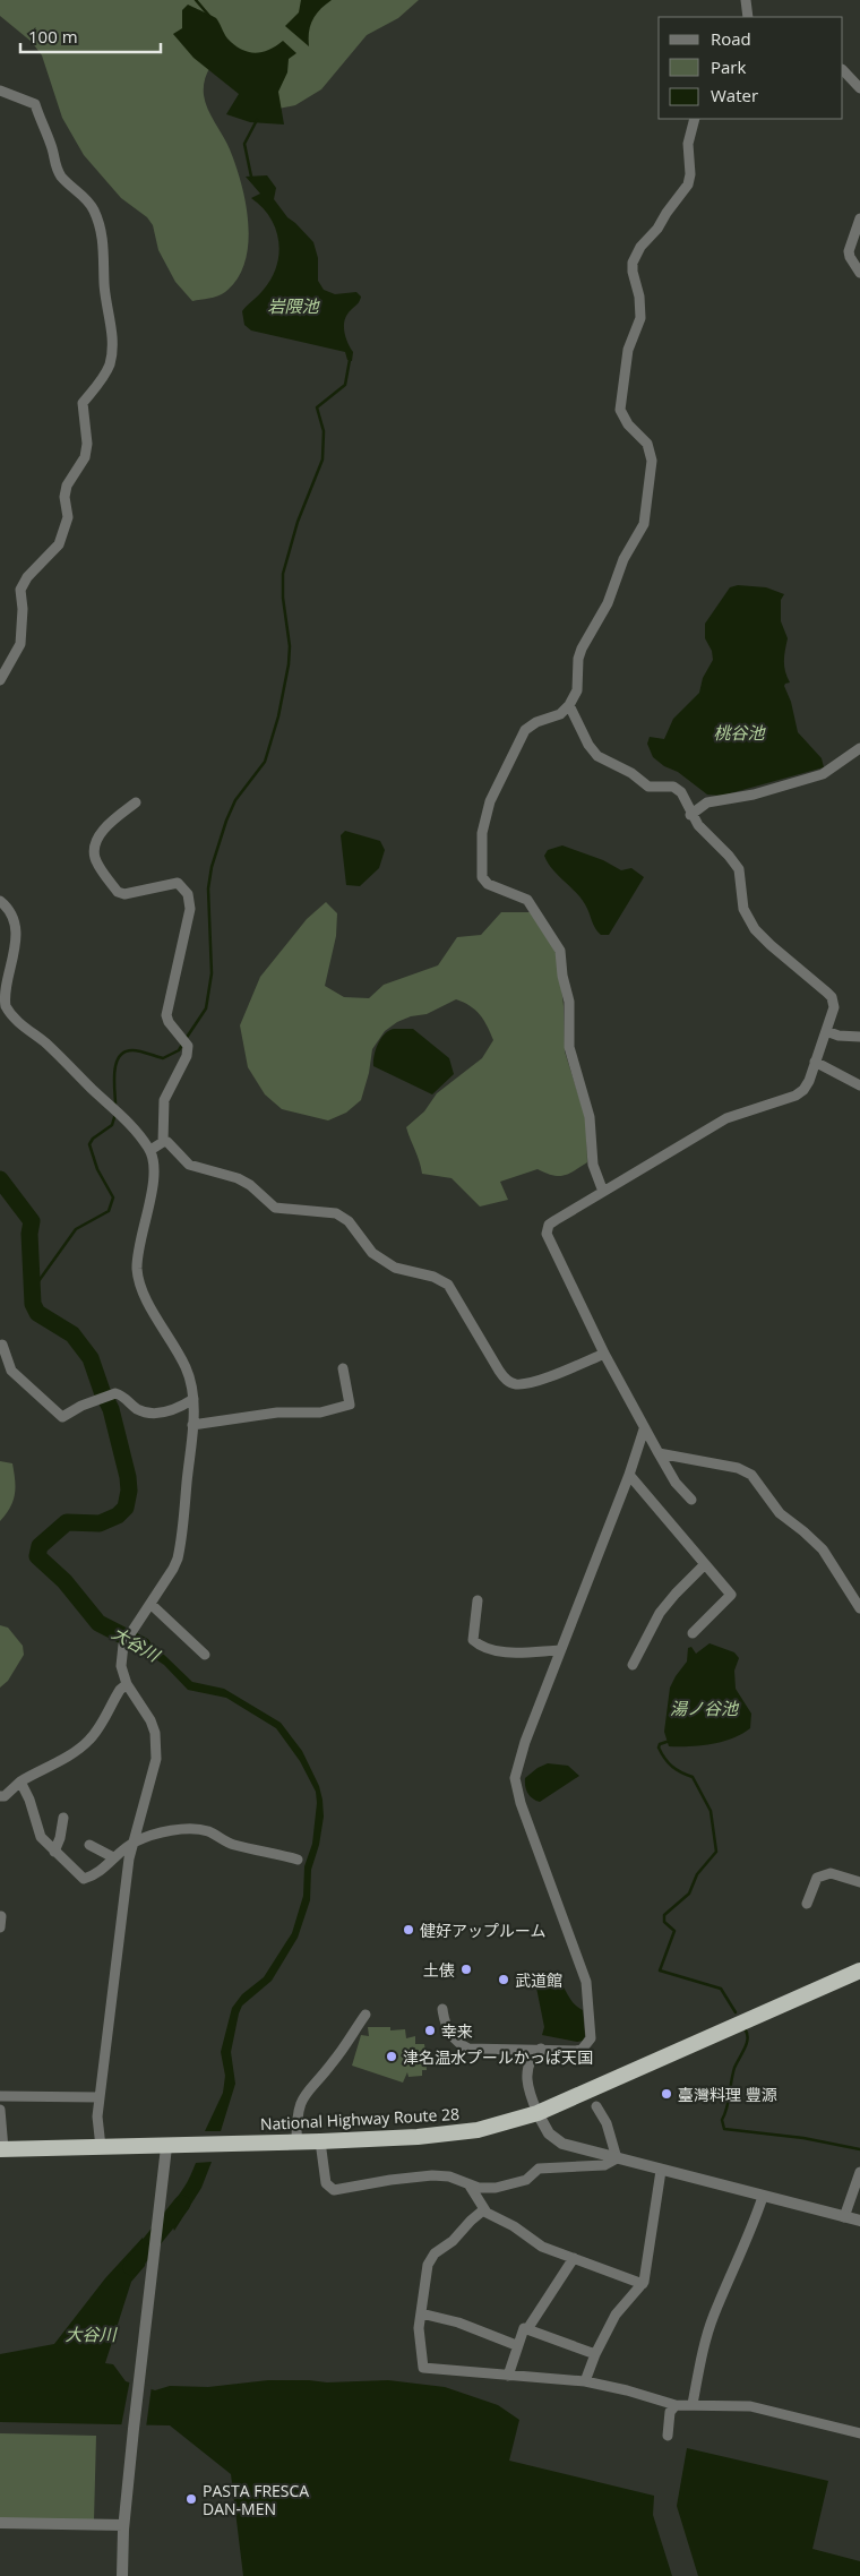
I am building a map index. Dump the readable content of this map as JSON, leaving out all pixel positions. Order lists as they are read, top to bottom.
{
  "streets": {
    "highway": ["National Highway Route 28"]
  },
  "water": [
    "岩隈池",
    "桃谷池",
    "大谷川",
    "湯ノ谷池"
  ],
  "places": [
    "健好アップルーム",
    "土俵",
    "武道館",
    "幸来",
    "津名温水プールかっぱ天国",
    "臺灣料理 豐源",
    "PASTA FRESCA DAN-MEN"
  ],
  "legend": ["Road", "Park", "Water"],
  "scale_bar": "100 m"
}
